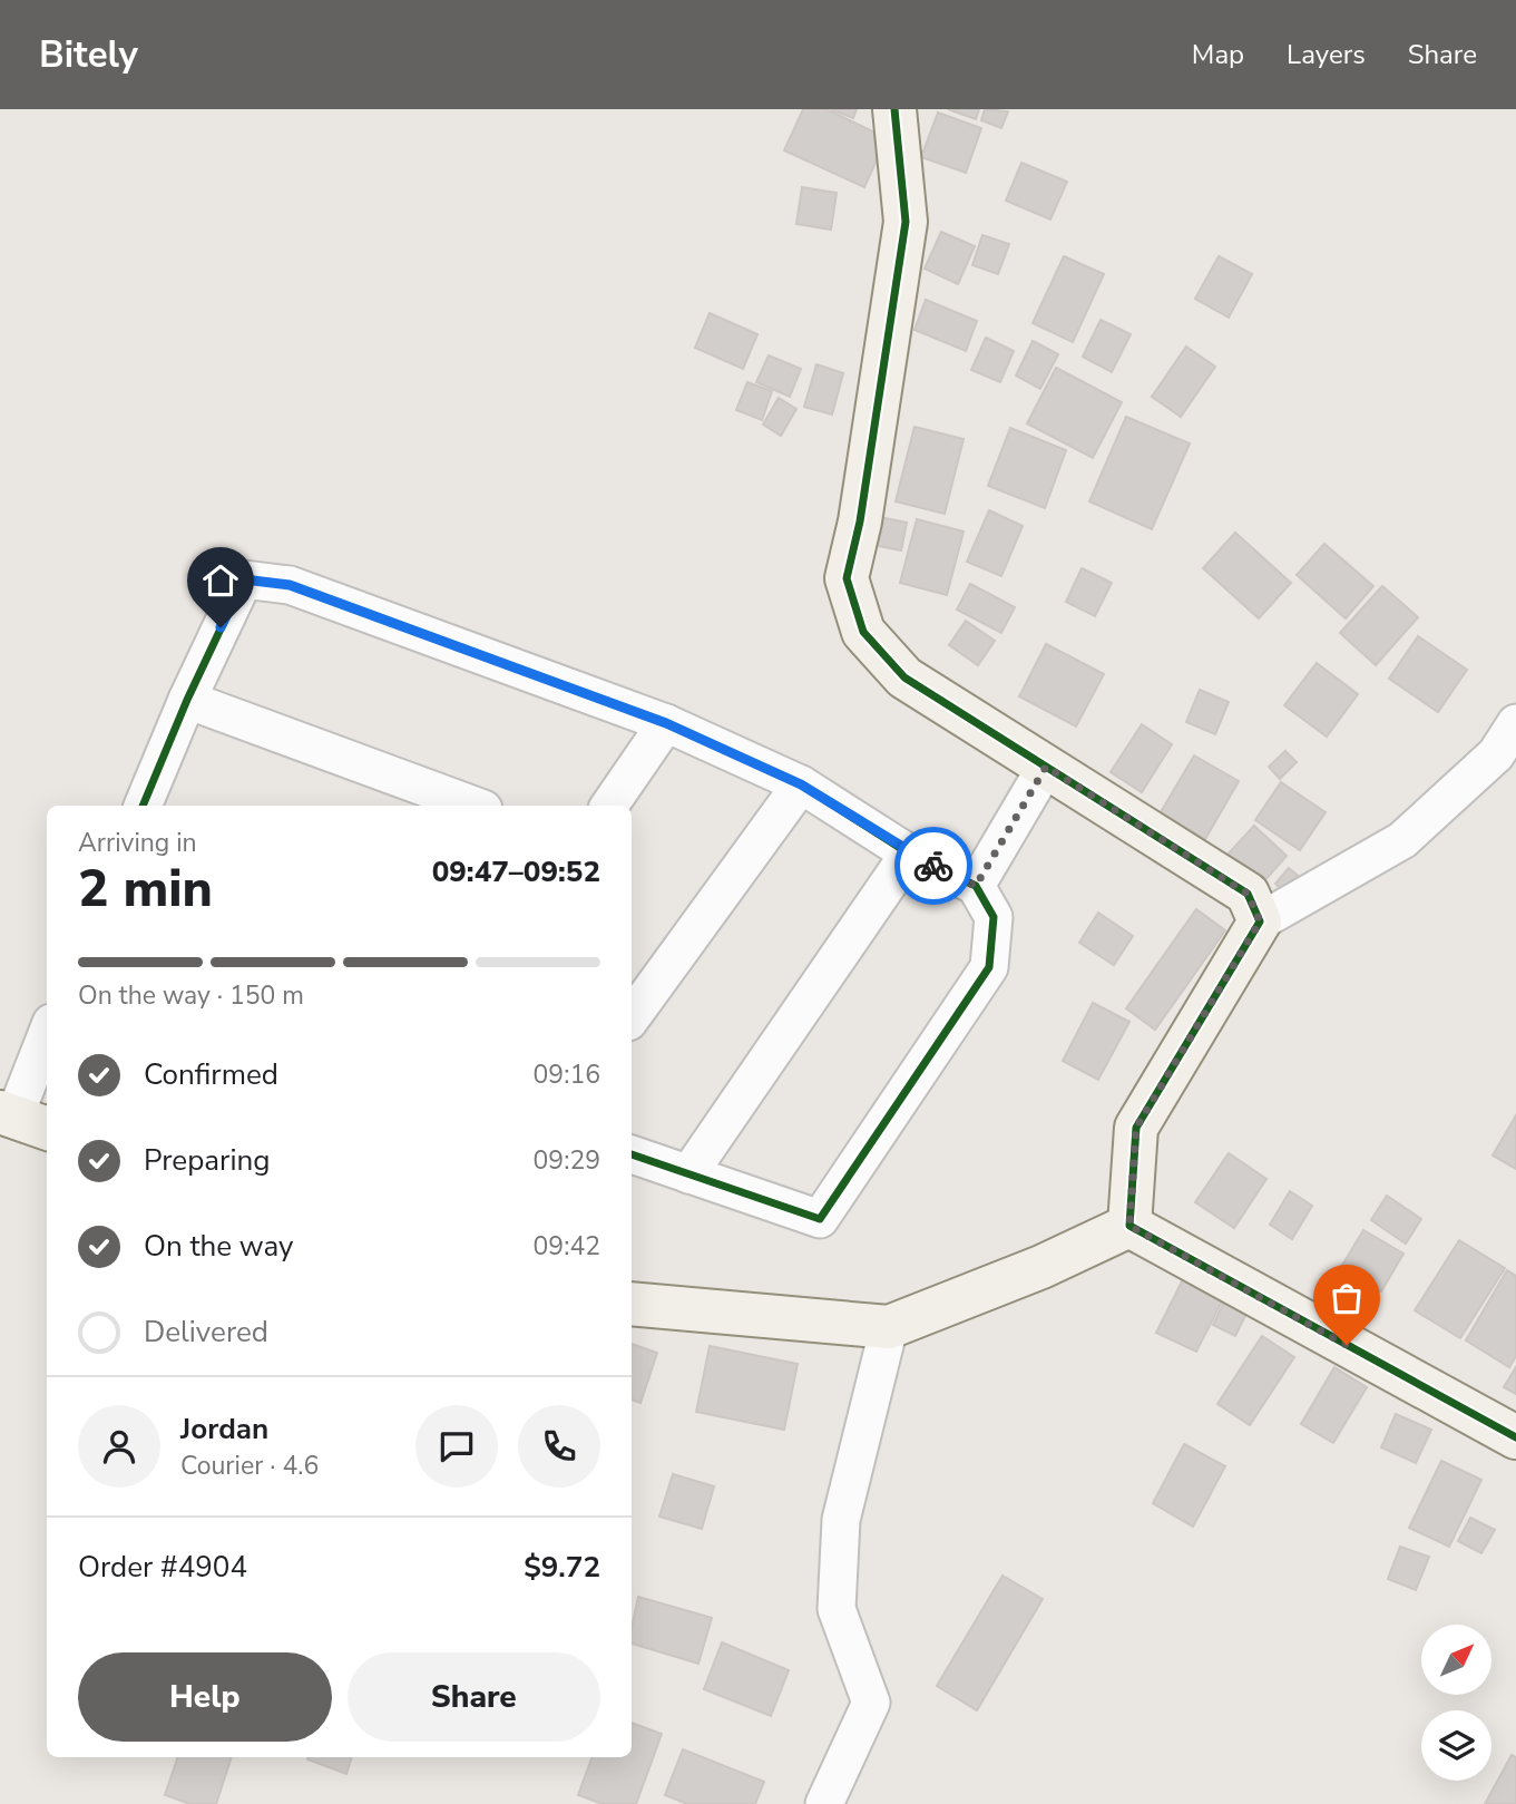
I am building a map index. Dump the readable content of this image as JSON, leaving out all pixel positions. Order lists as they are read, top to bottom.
{
  "north": "top right",
  "page": {
    "header": "Bitely",
    "nav": ["Map", "Layers", "Share"],
    "heading": ["2 min", "Arriving in", "09:47–09:52"],
    "panel": [
      "Jordan",
      "Courier · 4.6",
      "Order #4904",
      "$9.72"
    ],
    "bar": "On the way · 150 m",
    "list": [
      ["Confirmed", "09:16"],
      ["Preparing", "09:29"],
      ["On the way", "09:42"],
      "Delivered"
    ],
    "buttons": ["Help", "Share"]
  }
}
